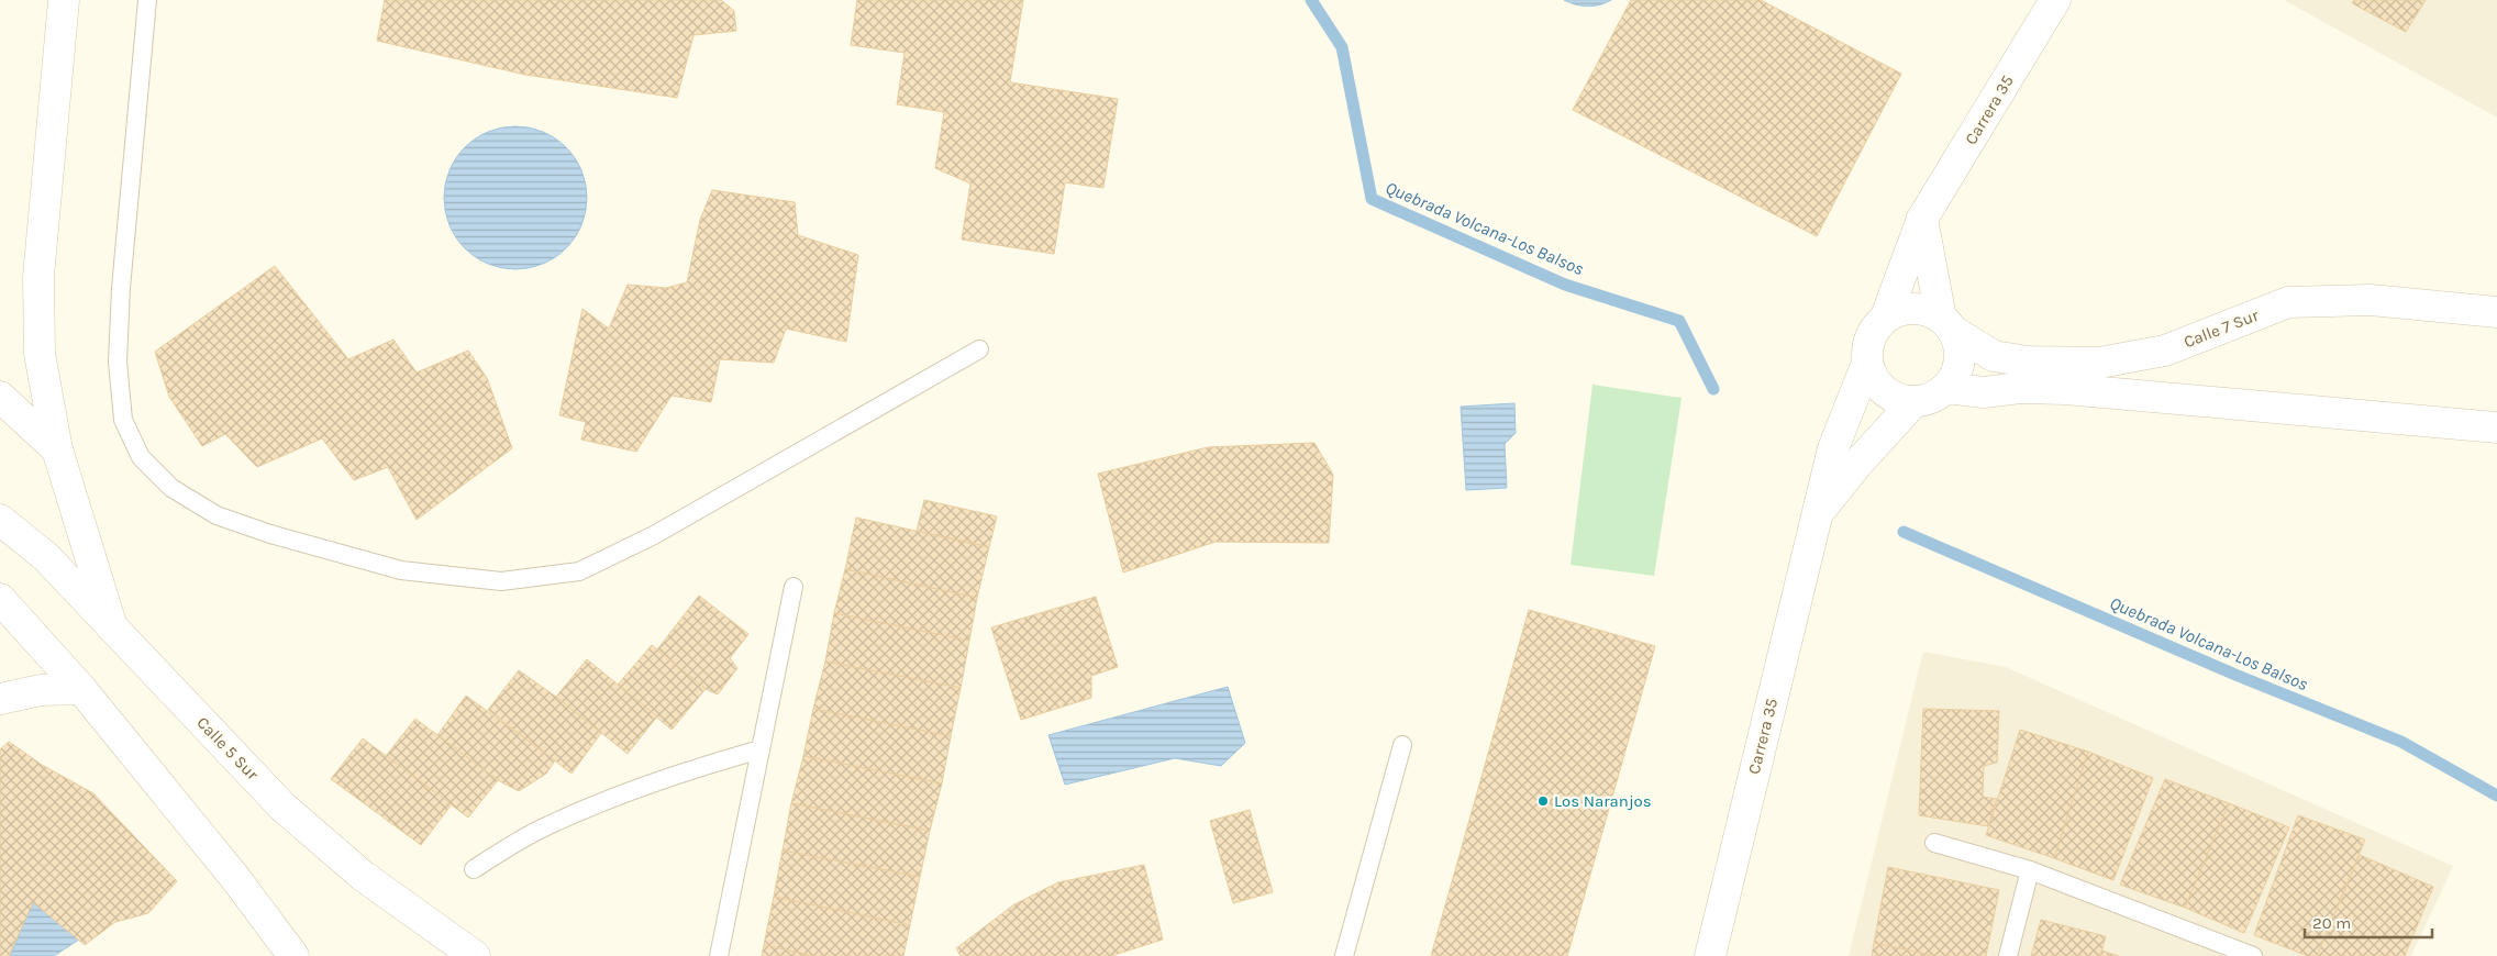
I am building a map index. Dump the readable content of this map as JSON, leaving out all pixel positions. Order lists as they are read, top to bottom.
{
  "streets": {
    "street": ["Carrera 35", "Calle 7 Sur", "Calle 5 Sur"]
  },
  "crossings": [
    ["Carrera 35", "Calle 7 Sur"]
  ],
  "water": ["Quebrada Volcana-Los Balsos"],
  "places": ["Los Naranjos"],
  "scale_bar": "20 m"
}
